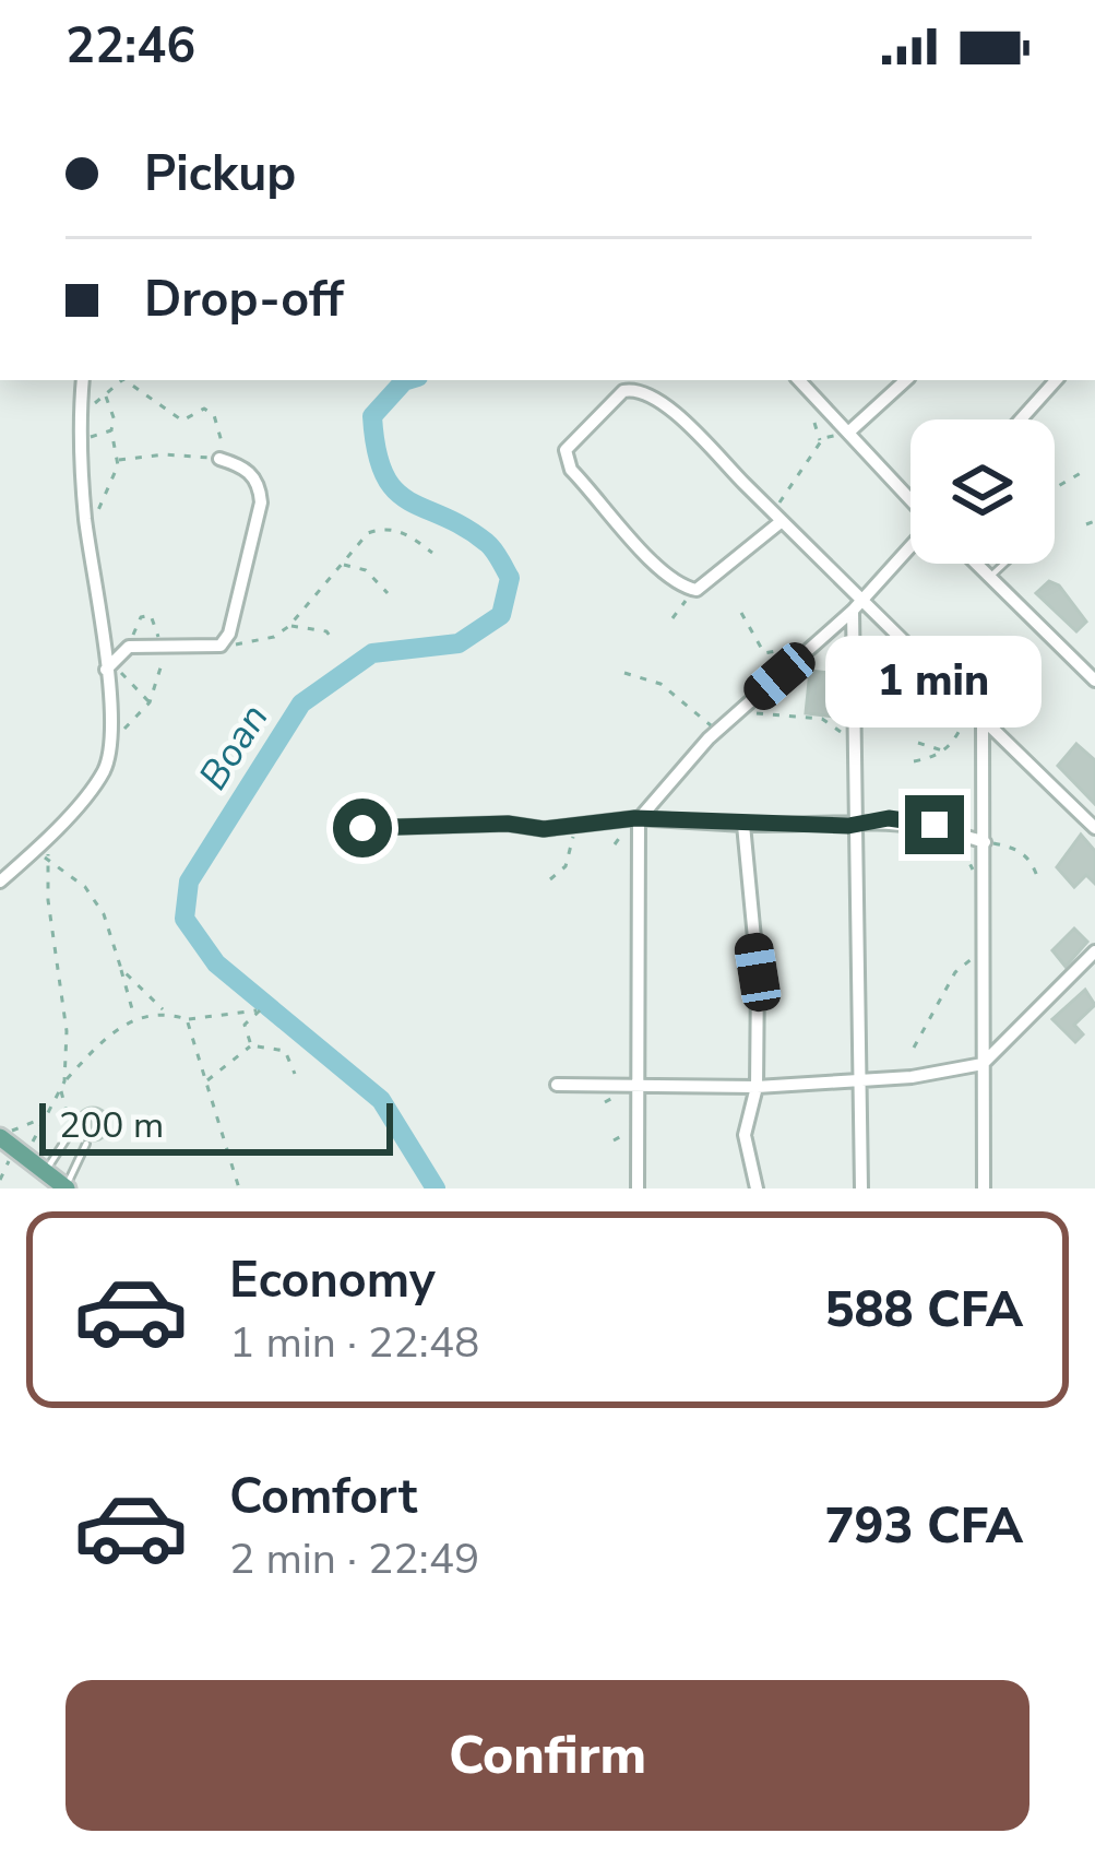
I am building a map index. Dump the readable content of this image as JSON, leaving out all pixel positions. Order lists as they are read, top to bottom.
{
  "water": ["Boan"],
  "scale_bar": "200 m",
  "page": {
    "status": "22:46",
    "banner": ["Pickup", "Drop-off"],
    "bubble": "1 min",
    "scale": "200 m",
    "list": [
      {
        "name": "Economy",
        "note": "1 min · 22:48",
        "value": "588 CFA"
      },
      {
        "name": "Comfort",
        "note": "2 min · 22:49",
        "value": "793 CFA"
      }
    ],
    "buttons": "Confirm"
  }
}
